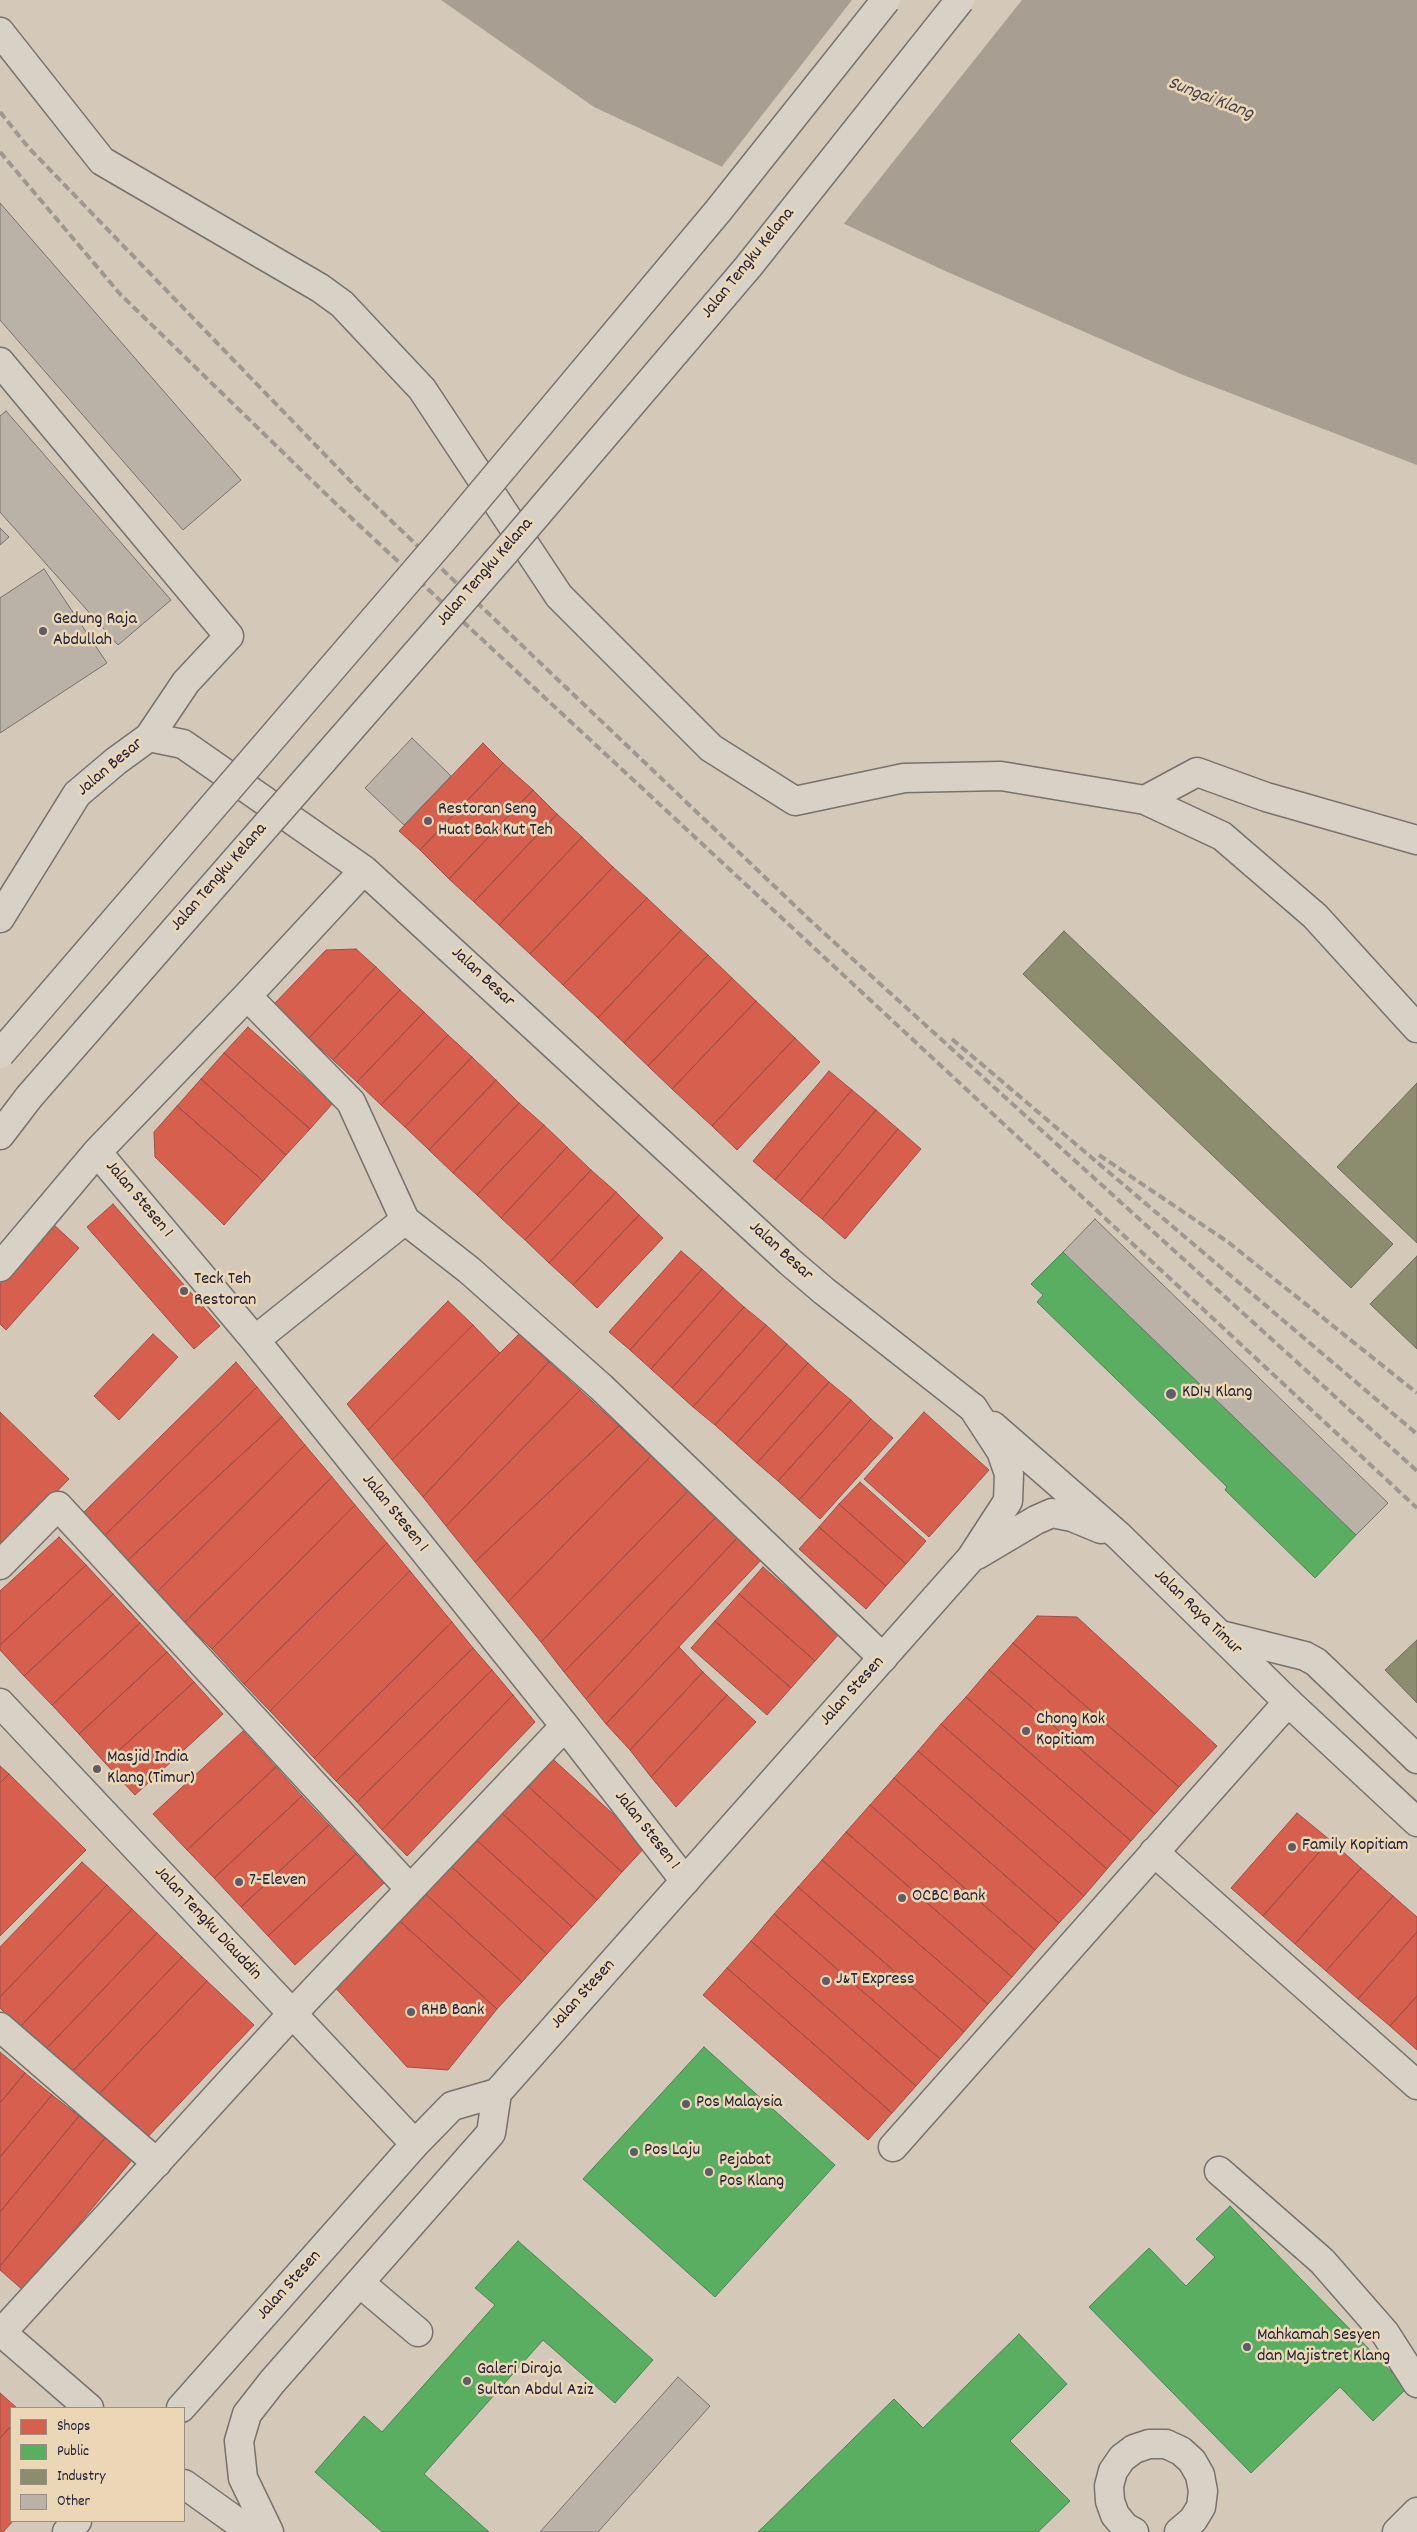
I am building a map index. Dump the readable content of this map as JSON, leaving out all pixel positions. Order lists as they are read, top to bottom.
{
  "streets": {
    "main road": [
      "Jalan Tengku Kelana",
      "Jalan Besar",
      "Jalan Stesen 1",
      "Jalan Raya Timur",
      "Jalan Stesen",
      "Jalan Tengku Diauddin"
    ]
  },
  "crossings": [
    ["Jalan Besar", "Jalan Raya Timur"],
    ["Jalan Besar", "Jalan Stesen"],
    ["Jalan Stesen 1", "Jalan Stesen"],
    ["Jalan Raya Timur", "Jalan Stesen"],
    ["Jalan Stesen", "Jalan Tengku Diauddin"]
  ],
  "water": ["Sungai Klang"],
  "places": [
    "Gedung Raja Abdullah",
    "Restoran Seng Huat Bak Kut Teh",
    "Teck Teh Restoran",
    "KD14 Klang",
    "Chong Kok Kopitiam",
    "Masjid India Klang (Timur)",
    "Family Kopitiam",
    "7-Eleven",
    "OCBC Bank",
    "J&T Express",
    "RHB Bank",
    "Pos Malaysia",
    "Pos Laju",
    "Pejabat Pos Klang",
    "Mahkamah Sesyen dan Majistret Klang",
    "Galeri Diraja Sultan Abdul Aziz"
  ],
  "legend": [
    "Shops",
    "Public",
    "Industry",
    "Other"
  ]
}
